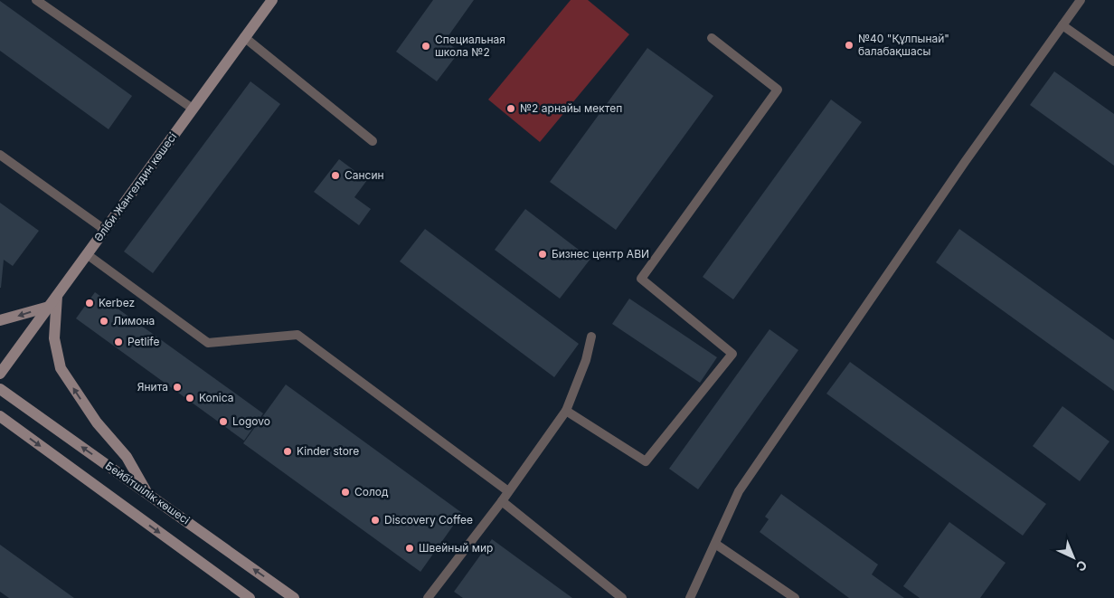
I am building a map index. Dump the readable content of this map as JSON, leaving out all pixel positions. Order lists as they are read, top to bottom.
{
  "streets": {
    "main road": ["Әліби Жангелдин көшесі", "Бейбітшілік көшесі"]
  },
  "places": [
    "№40 \"Құлпынай\" балабақшасы",
    "Специальная школа №2",
    "№2 арнайы мектеп",
    "Сансин",
    "Бизнес центр АВИ",
    "Kerbez",
    "Лимона",
    "Petlife",
    "Янита",
    "Konica",
    "Logovo",
    "Kinder store",
    "Солод",
    "Discovery Coffee",
    "Швейный мир"
  ],
  "north": "bottom right"
}
